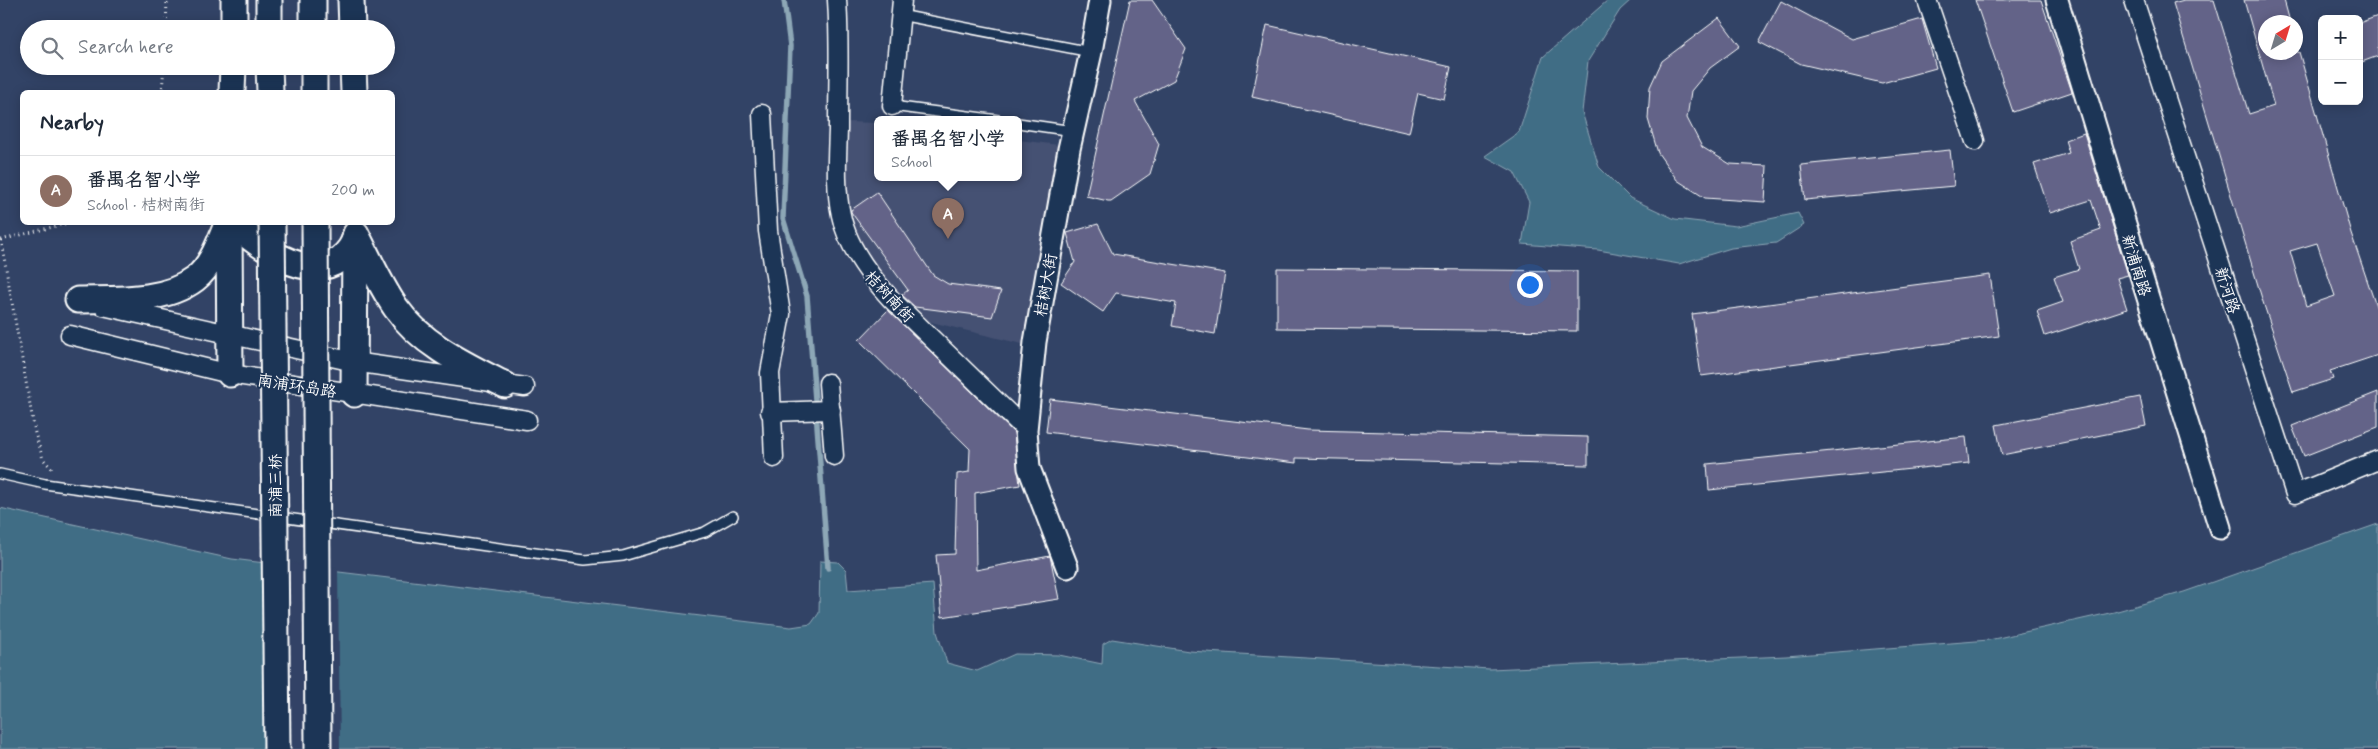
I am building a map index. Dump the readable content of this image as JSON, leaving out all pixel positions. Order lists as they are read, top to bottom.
{
  "streets": {
    "main road": ["南浦三桥"],
    "street": [
      "新浦南路",
      "桔树大街",
      "新河路",
      "桔树南街",
      "南浦环岛路"
    ]
  },
  "crossings": [
    ["桔树大街", "桔树南街"]
  ],
  "north": "top right",
  "page": {
    "map_buttons": ["+", "−"],
    "search": "Search here",
    "heading": "Nearby",
    "popup": ["番禺名智小学", "School"],
    "list": [
      {
        "mark": "A",
        "name": "番禺名智小学",
        "note": "School · 桔树南街",
        "value": "200 m"
      }
    ],
    "pins": "A"
  }
}
